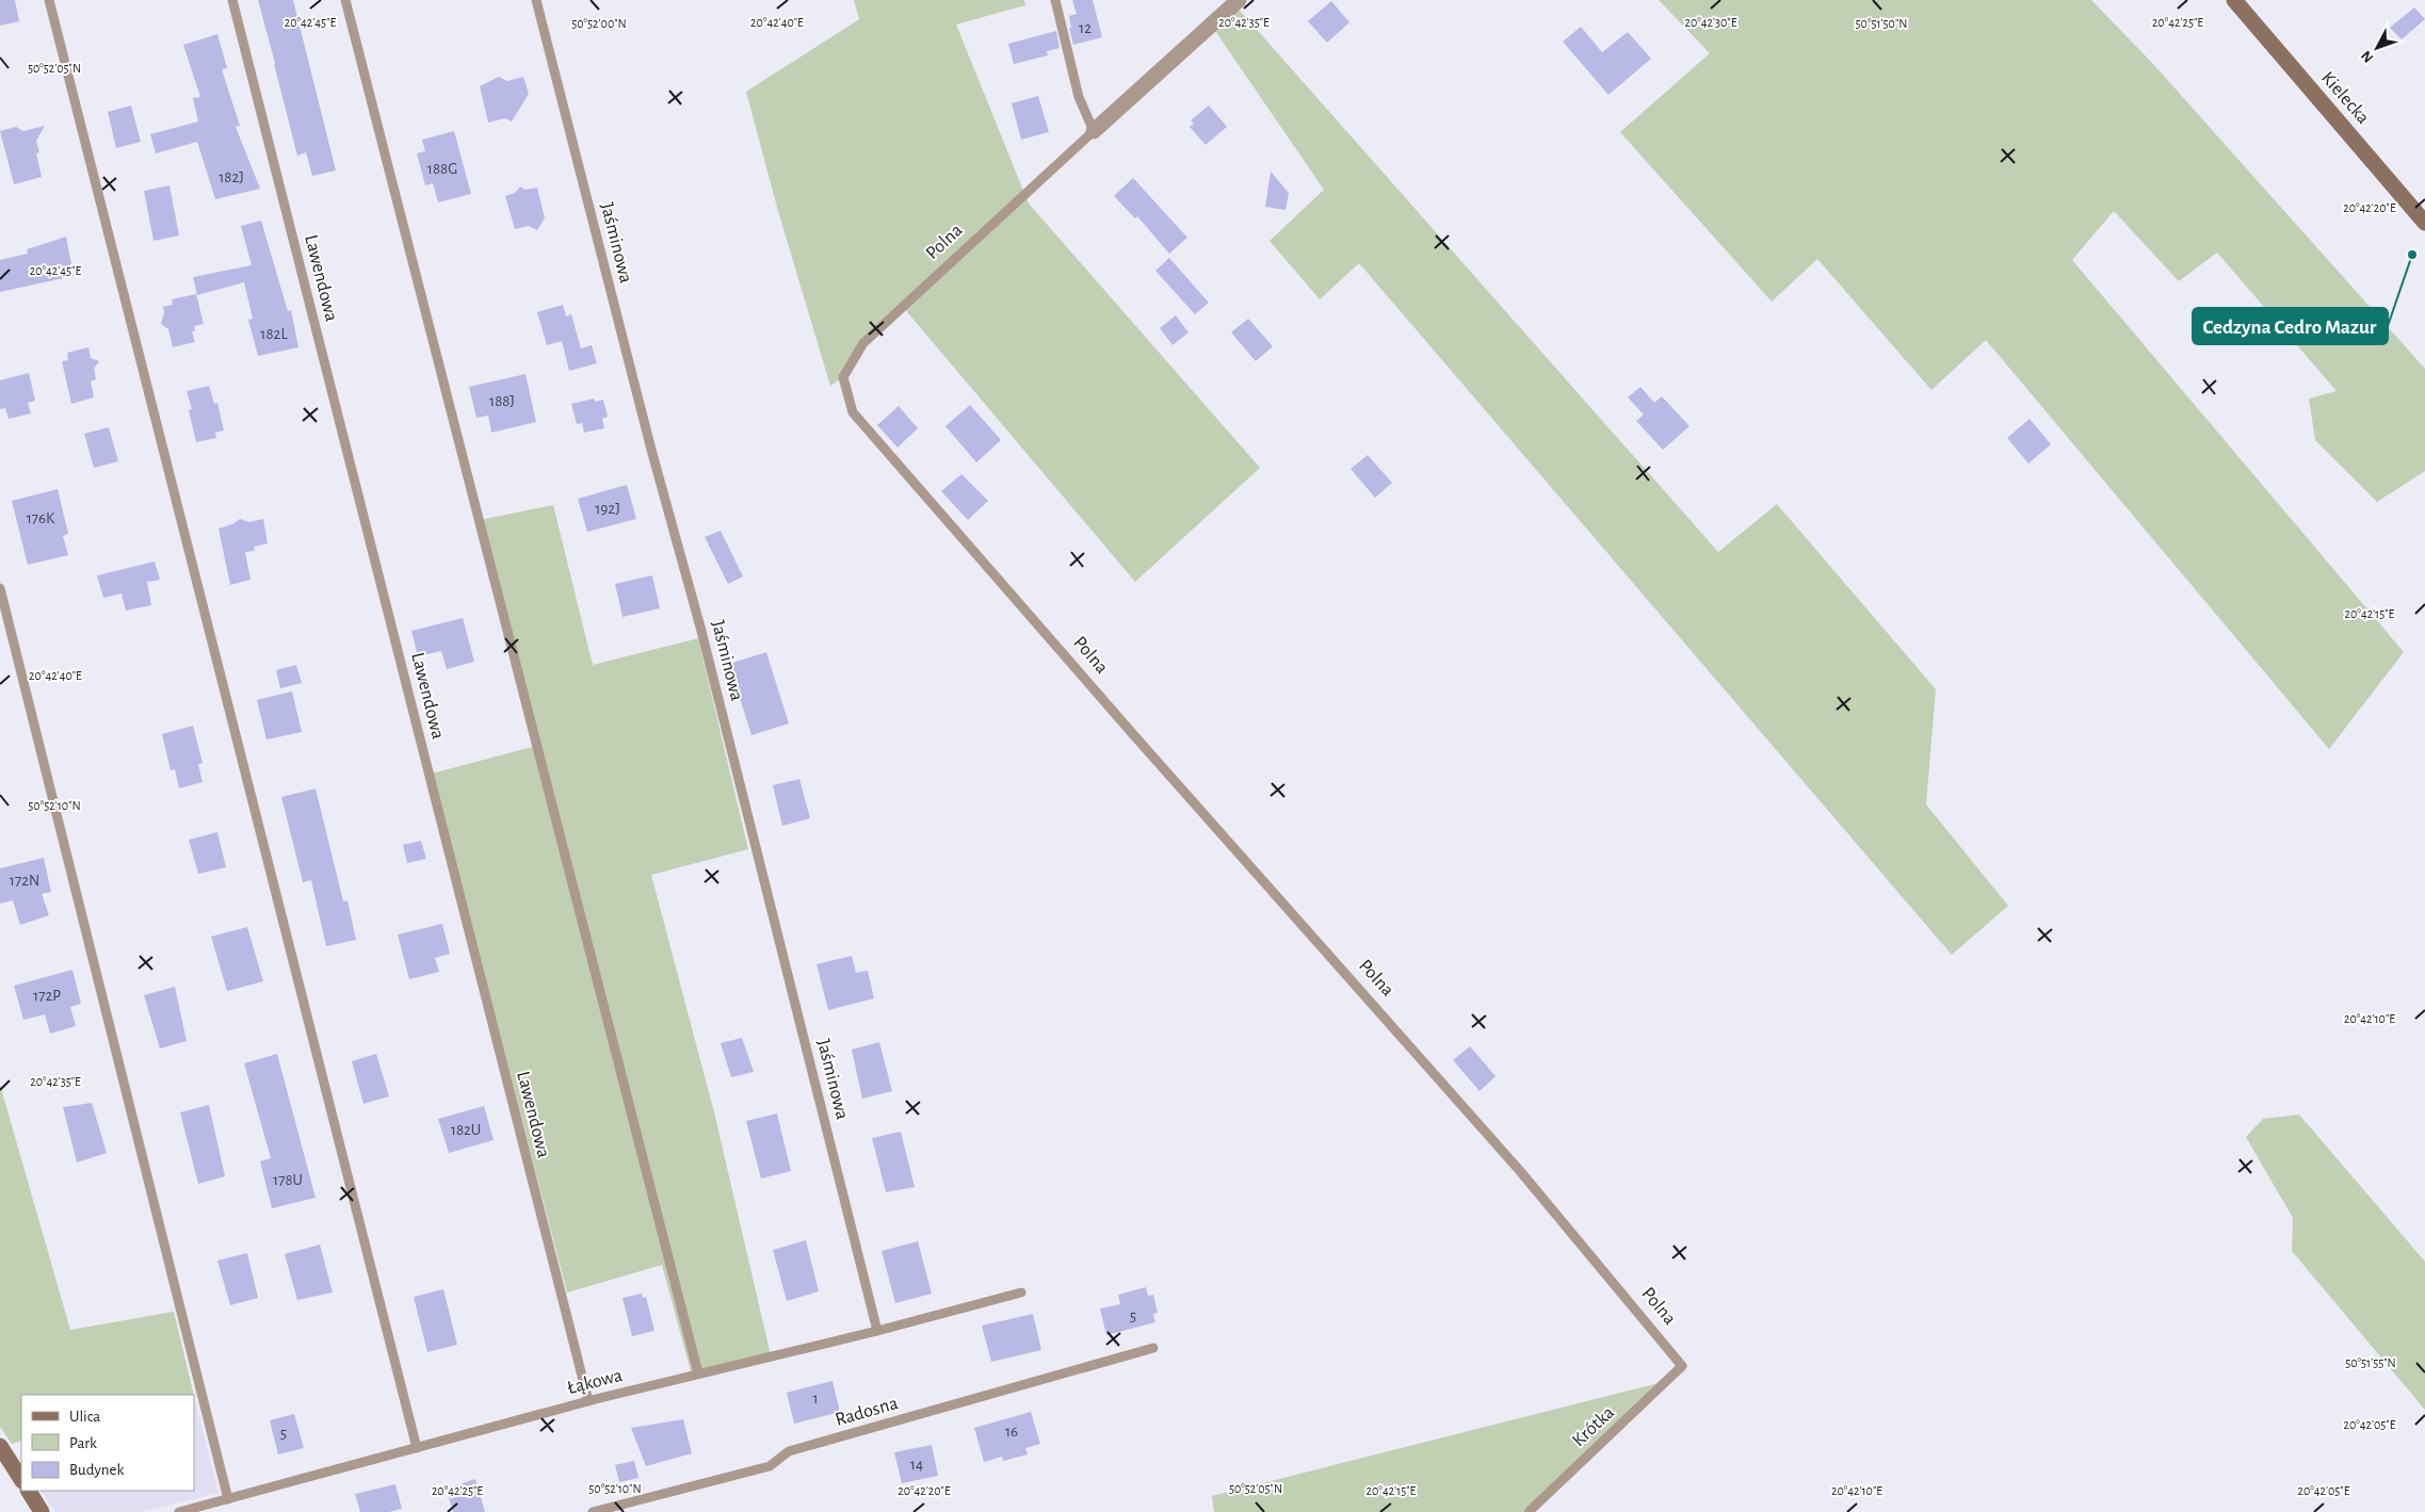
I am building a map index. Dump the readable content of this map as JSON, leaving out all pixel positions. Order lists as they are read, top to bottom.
{
  "streets": {
    "street": ["Kielecka", "Polna"],
    "lane": [
      "Jaśminowa",
      "Lawendowa",
      "Łąkowa",
      "Radosna",
      "Krótka"
    ]
  },
  "crossings": [
    ["Polna", "Krótka"],
    ["Jaśminowa", "Łąkowa"],
    ["Lawendowa", "Łąkowa"]
  ],
  "places": ["Cedzyna Cedro Mazur"],
  "house_numbers": [
    "12",
    "188G",
    "182J",
    "182L",
    "188J",
    "192J",
    "176K",
    "172N",
    "172P",
    "182U",
    "178U",
    "5",
    "1",
    "16",
    "5",
    "14"
  ],
  "legend": ["Ulica", "Park", "Budynek"],
  "north": "bottom left",
  "coordinates": [
    "20°42'45\"E",
    "20°42'40\"E",
    "20°42'35\"E",
    "20°42'30\"E",
    "20°42'25\"E",
    "50°52'00\"N",
    "50°51'50\"N",
    "50°52'05\"N",
    "20°42'20\"E",
    "20°42'15\"E",
    "50°52'10\"N",
    "20°42'10\"E",
    "50°51'55\"N",
    "20°42'05\"E"
  ]
}
